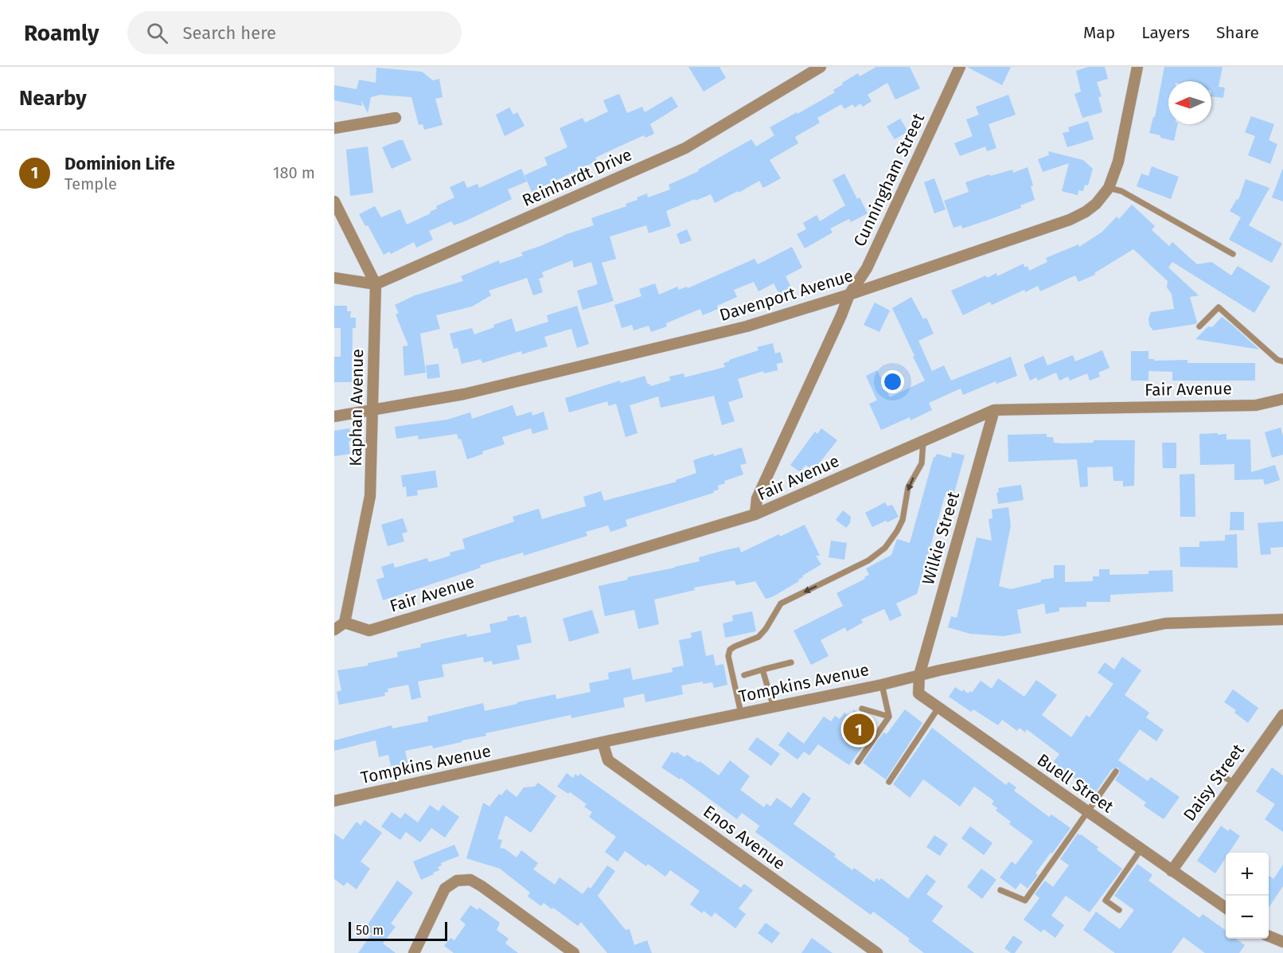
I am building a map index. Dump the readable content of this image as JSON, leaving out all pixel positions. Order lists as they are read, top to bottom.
{
  "streets": {
    "street": [
      "Reinhardt Drive",
      "Cunningham Street",
      "Davenport Avenue",
      "Fair Avenue",
      "Kaphan Avenue",
      "Wilkie Street",
      "Tompkins Avenue",
      "Daisy Street",
      "Buell Street",
      "Enos Avenue"
    ]
  },
  "crossings": [
    ["Reinhardt Drive", "Kaphan Avenue"],
    ["Cunningham Street", "Davenport Avenue"],
    ["Cunningham Street", "Fair Avenue"],
    ["Davenport Avenue", "Kaphan Avenue"],
    ["Fair Avenue", "Kaphan Avenue"],
    ["Fair Avenue", "Wilkie Street"],
    ["Wilkie Street", "Tompkins Avenue"],
    ["Wilkie Street", "Buell Street"],
    ["Tompkins Avenue", "Buell Street"],
    ["Tompkins Avenue", "Enos Avenue"],
    ["Daisy Street", "Buell Street"]
  ],
  "scale_bar": "50 m",
  "north": "left",
  "page": {
    "header": "Roamly",
    "search": "Search here",
    "nav": ["Map", "Layers", "Share"],
    "heading": "Nearby",
    "list": [
      {
        "mark": "1",
        "name": "Dominion Life",
        "note": "Temple",
        "value": "180 m"
      }
    ],
    "pins": "1",
    "map_buttons": ["+", "−"],
    "scale": "50 m"
  }
}
